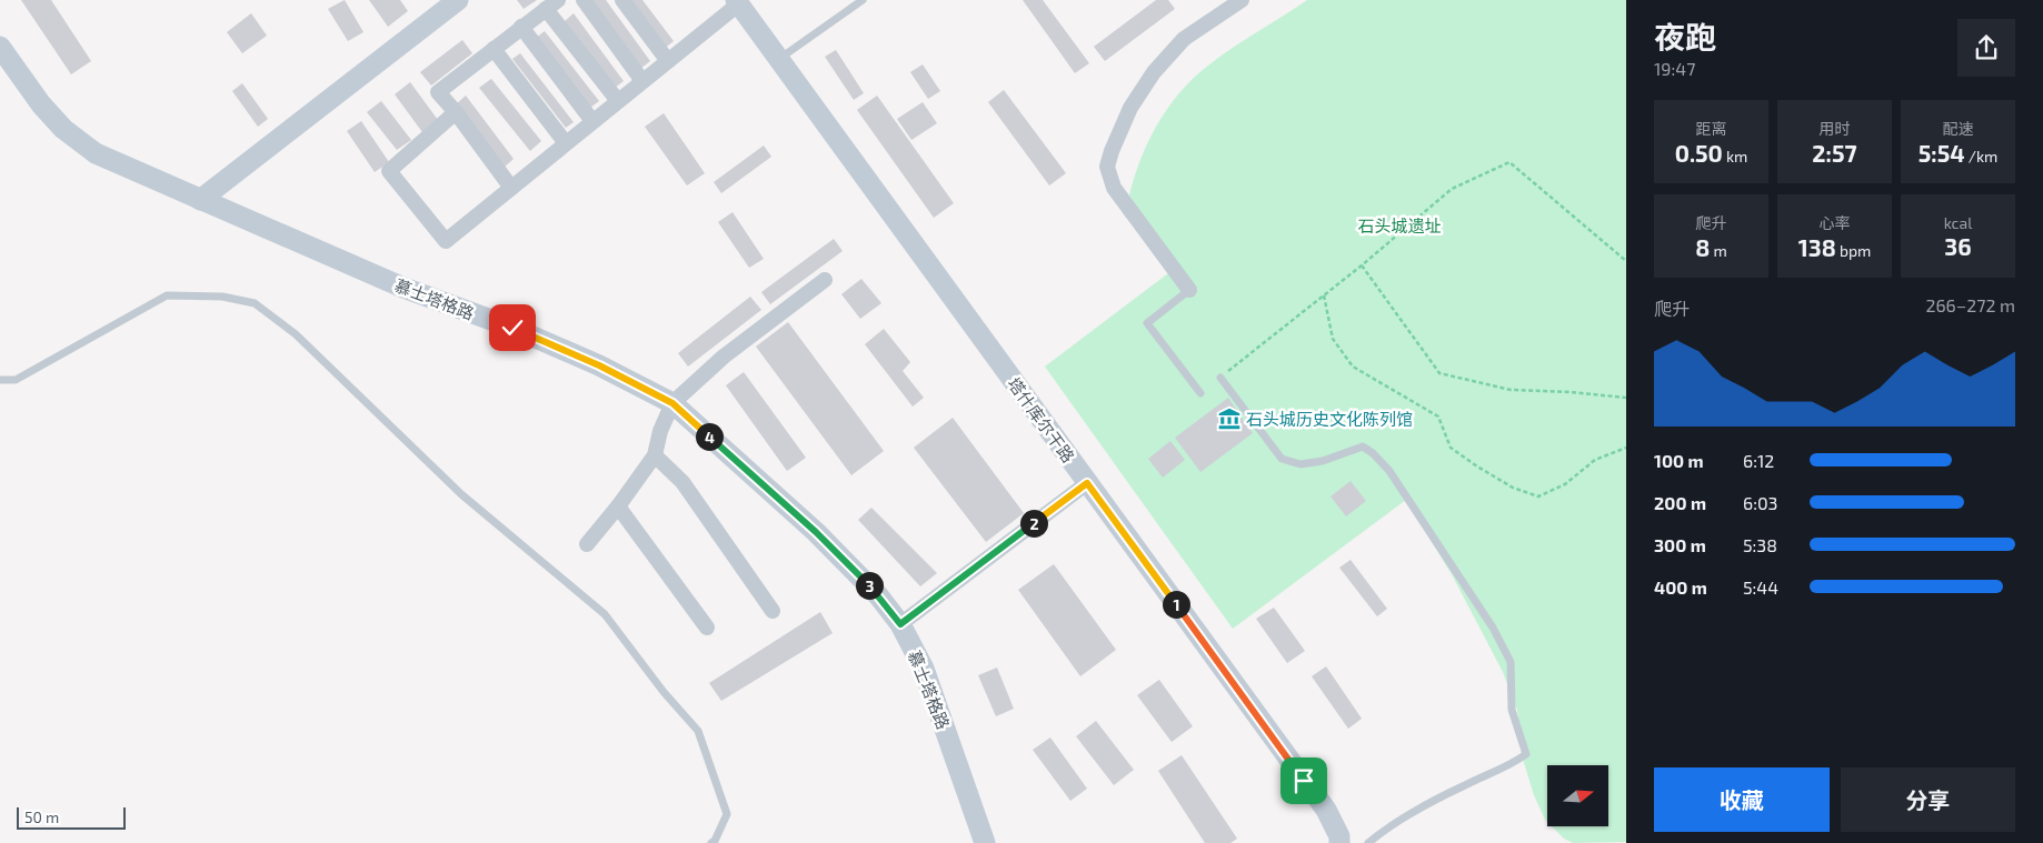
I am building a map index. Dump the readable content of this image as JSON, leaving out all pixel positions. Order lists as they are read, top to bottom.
{
  "streets": {
    "street": ["慕士塔格路", "塔什库尔干路"]
  },
  "parks": ["石头城遗址"],
  "places": {
    "museum": ["石头城历史文化陈列馆"]
  },
  "scale_bar": "50 m",
  "north": "right",
  "page": {
    "heading": ["夜跑", "19:47"],
    "stats": [
      ["距离", "0.50 km"],
      ["用时", "2:57"],
      ["配速", "5:54 /km"],
      ["爬升", "8 m"],
      ["心率", "138 bpm"],
      ["kcal", "36"]
    ],
    "chart": ["爬升", "266–272 m"],
    "pins": [
      "4",
      "2",
      "3",
      "1"
    ],
    "list": [
      {
        "name": "100 m",
        "note": "6:12"
      },
      {
        "name": "200 m",
        "note": "6:03"
      },
      {
        "name": "300 m",
        "note": "5:38"
      },
      {
        "name": "400 m",
        "note": "5:44"
      }
    ],
    "buttons": ["收藏", "分享"],
    "scale": "50 m"
  }
}
